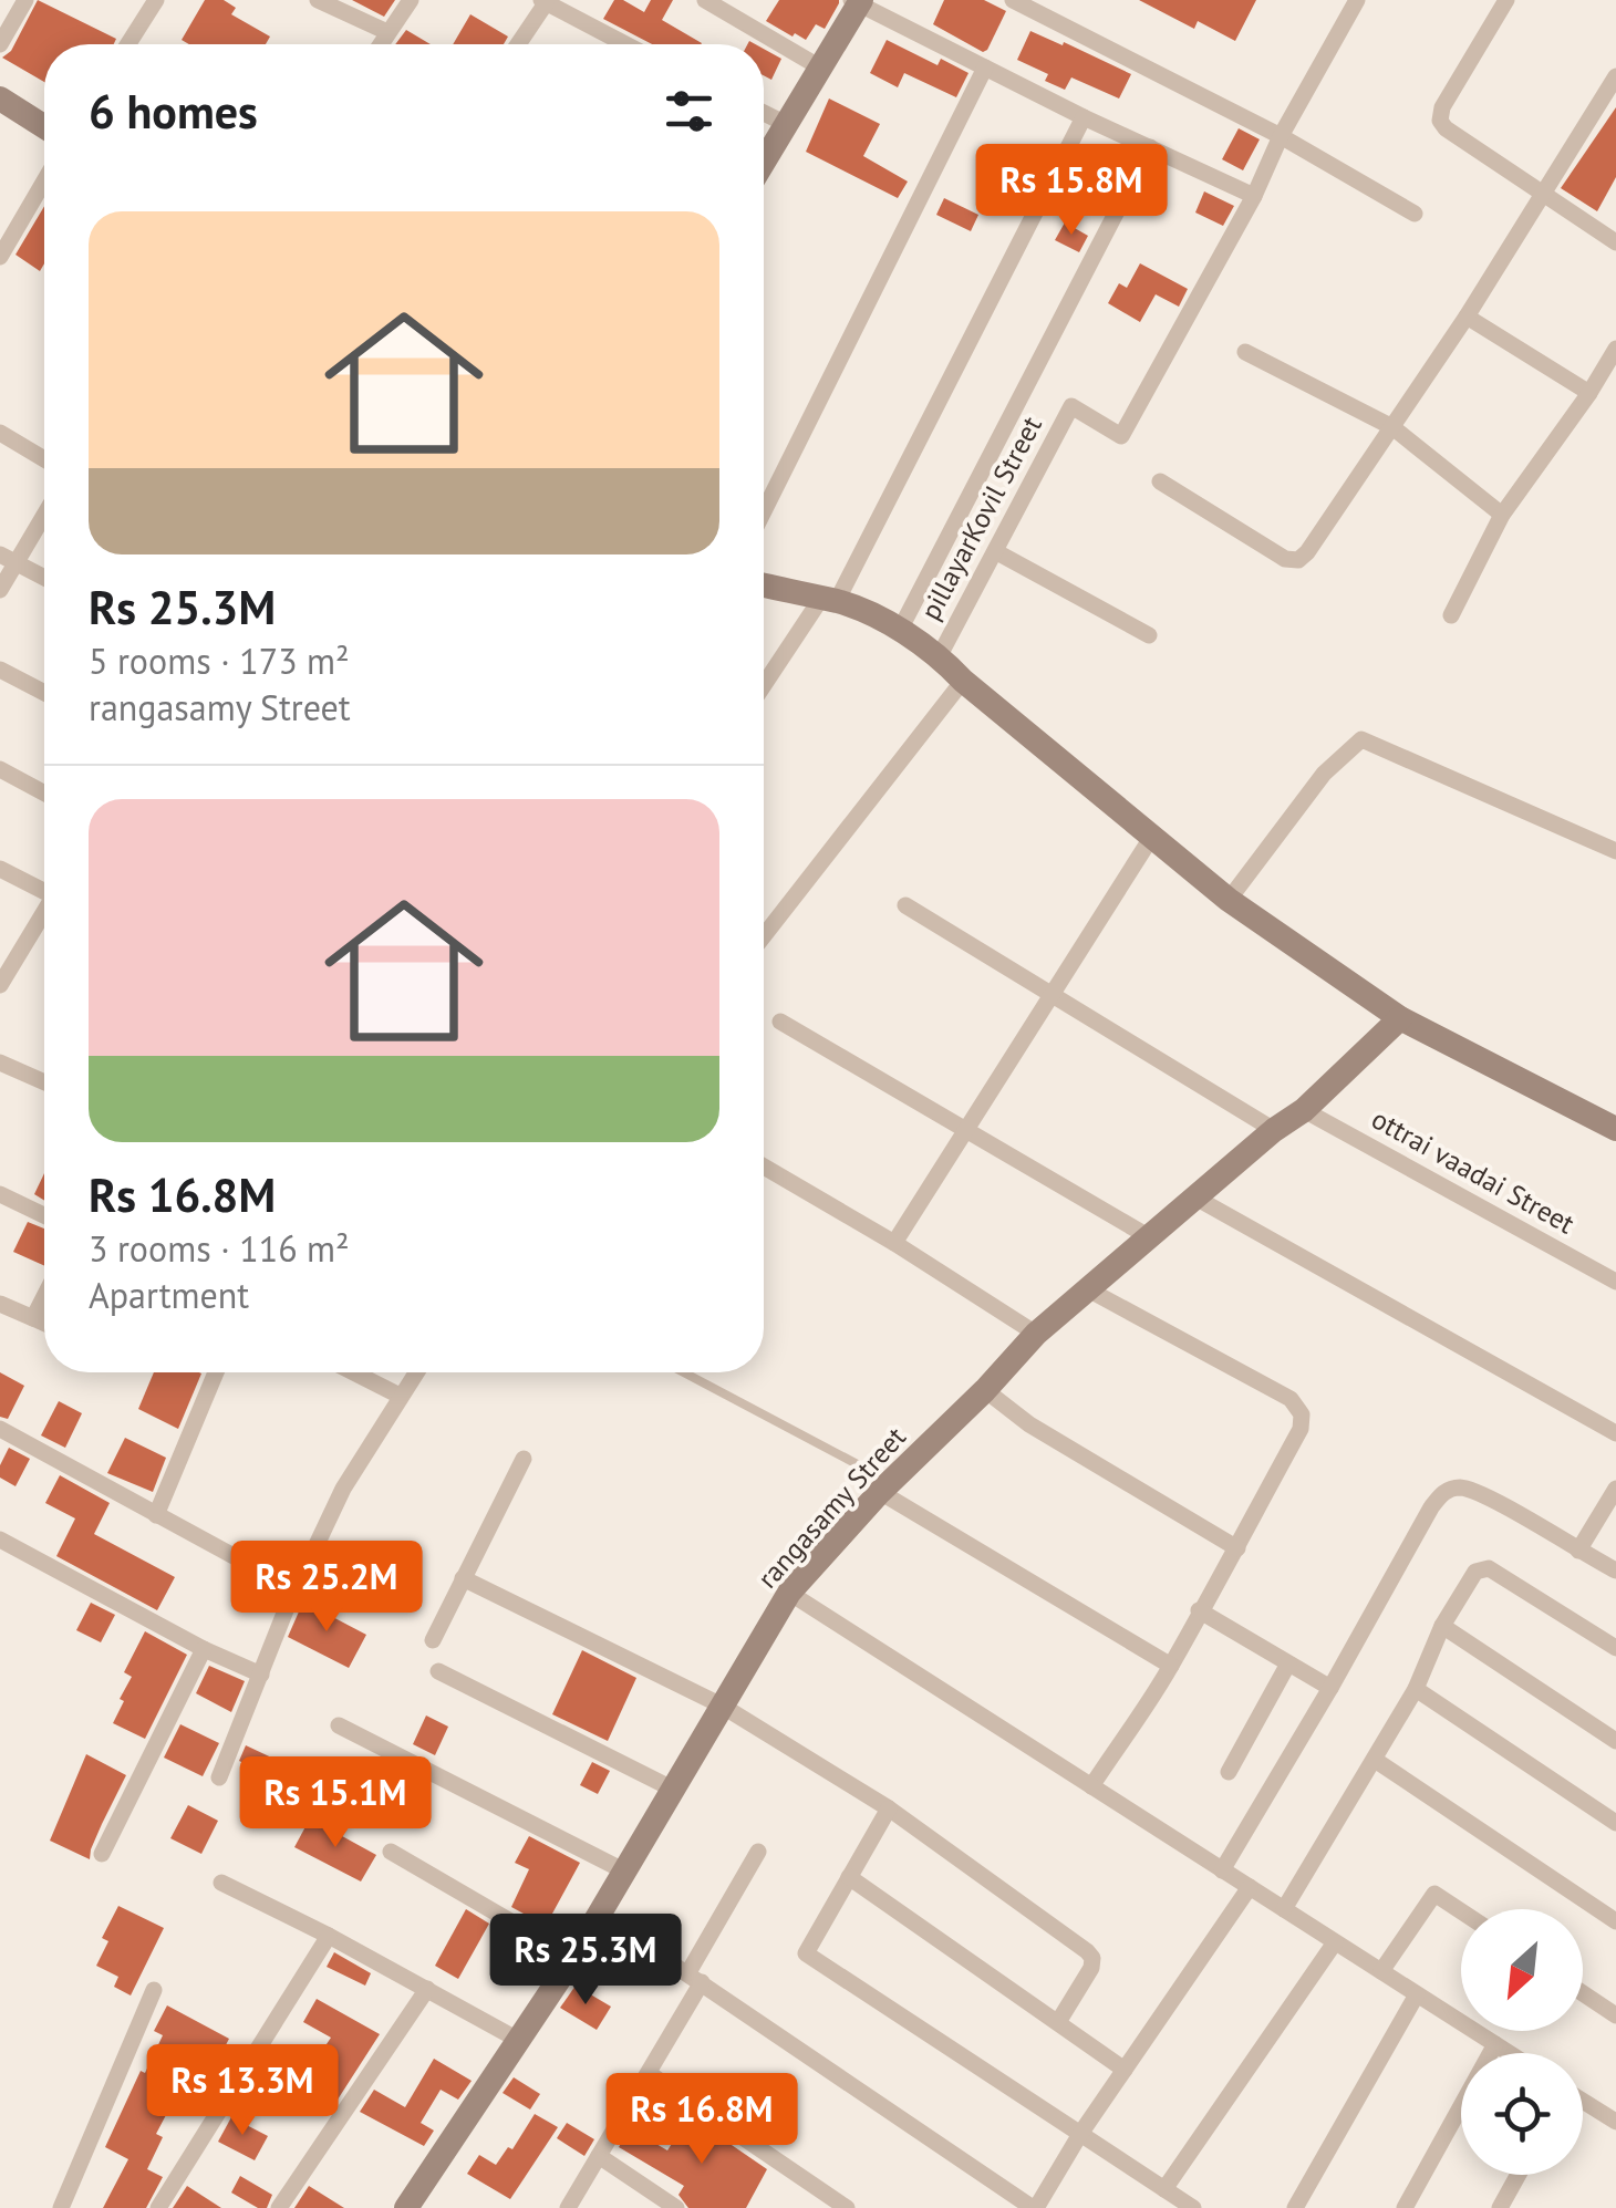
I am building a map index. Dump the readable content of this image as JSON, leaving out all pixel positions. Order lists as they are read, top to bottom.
{
  "streets": {
    "street": ["pillayarKovil Street", "ottrai vaadai Street", "rangasamy Street"]
  },
  "crossings": [
    ["ottrai vaadai Street", "rangasamy Street"]
  ],
  "north": "bottom left",
  "page": {
    "heading": "6 homes",
    "price": [
      "Rs 15.8M",
      "Rs 25.2M",
      "Rs 15.1M",
      "Rs 25.3M",
      "Rs 13.3M",
      "Rs 16.8M"
    ],
    "list": [
      {
        "name": "Rs 25.3M",
        "note": "5 rooms · 173 m² · rangasamy Street"
      },
      {
        "name": "Rs 16.8M",
        "note": "3 rooms · 116 m² · Apartment"
      }
    ]
  }
}
